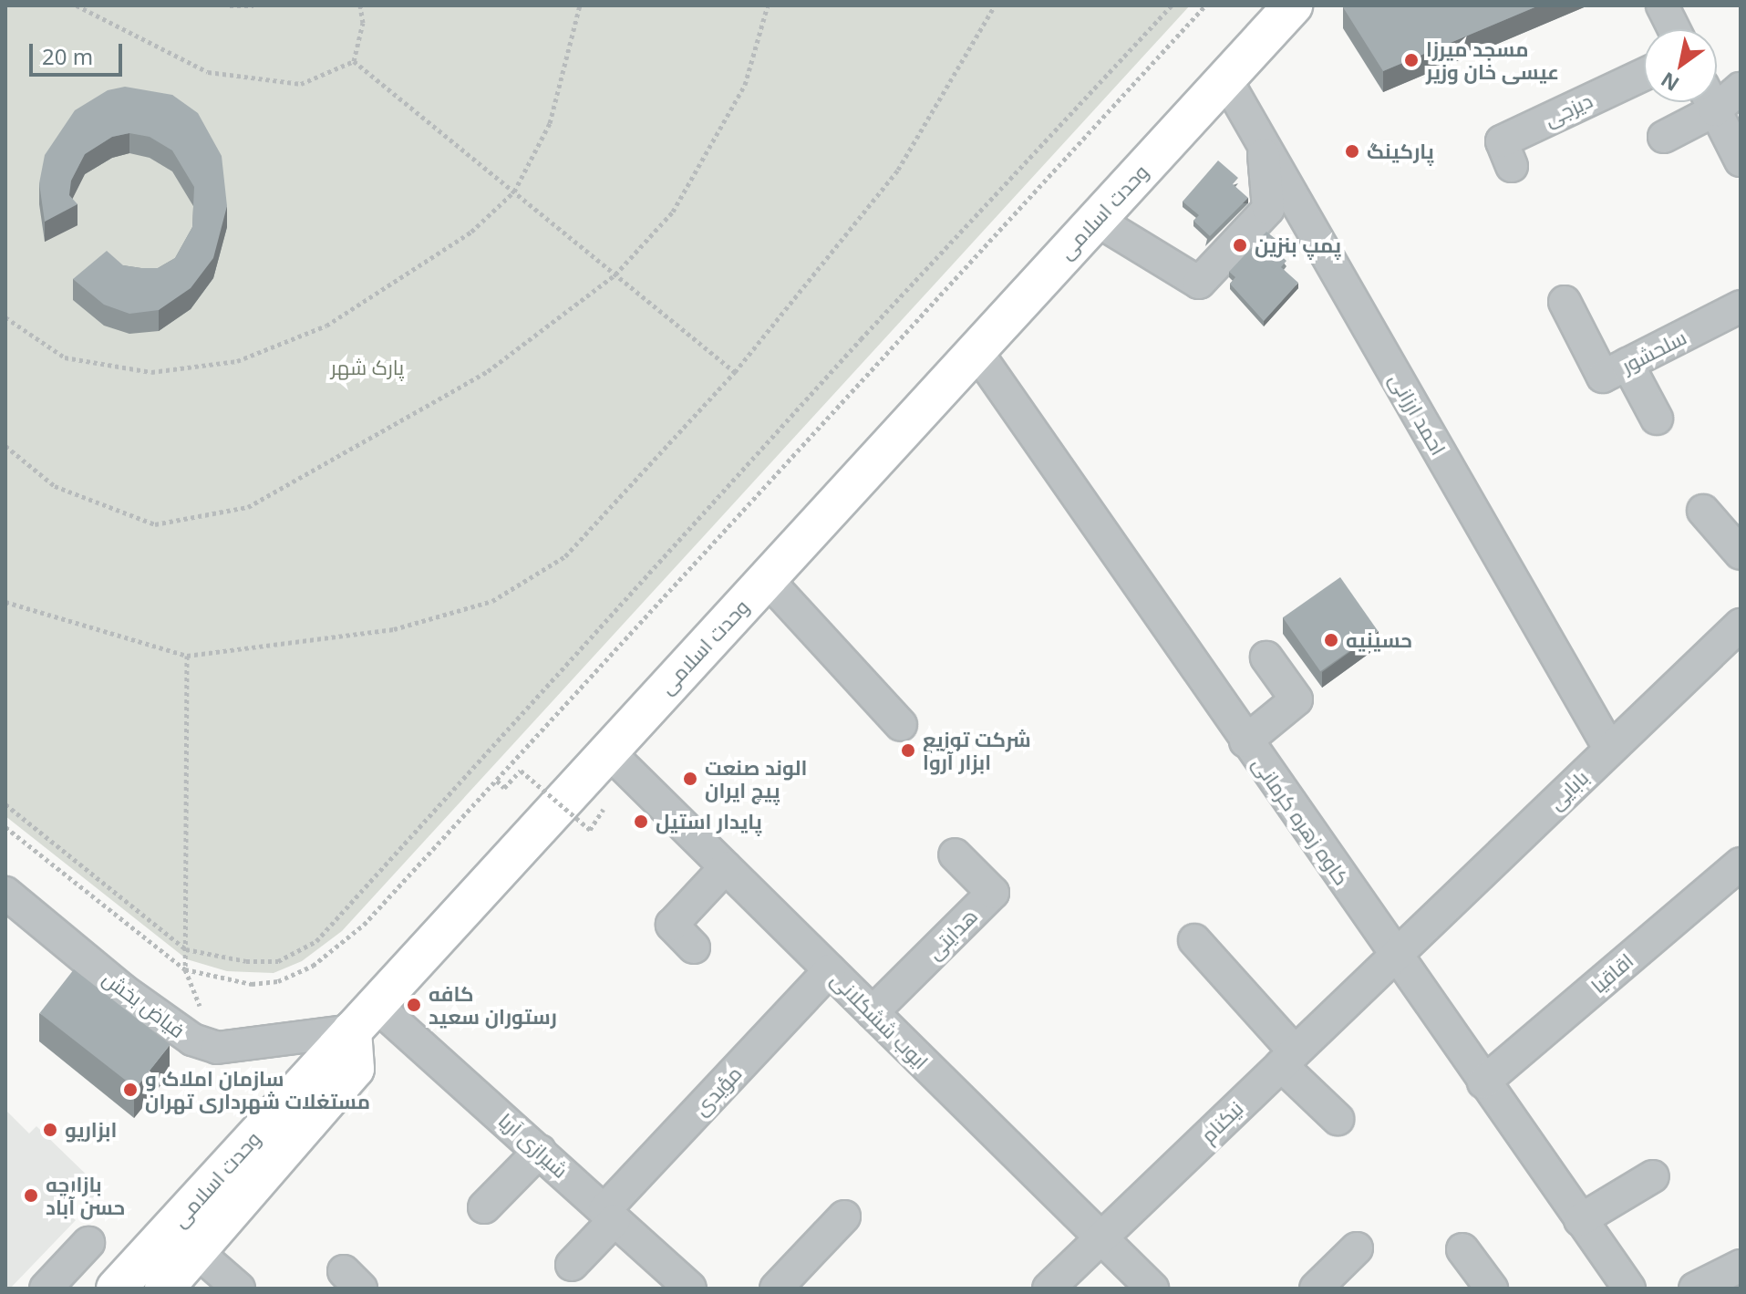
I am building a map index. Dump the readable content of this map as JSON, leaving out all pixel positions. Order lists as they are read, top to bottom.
{
  "streets": {
    "main road": ["وحدت اسلامی"],
    "street": [
      "دیزجی",
      "سلحشور",
      "احمد ارزانی",
      "بابایی",
      "کاوه زهره کرمانی",
      "هدایتی",
      "اقاقیا",
      "فیاض بخش",
      "ایوب ششکلانی",
      "مؤیدی",
      "نیکنام",
      "شیرازی آریا"
    ]
  },
  "crossings": [
    ["وحدت اسلامی", "احمد ارزانی"],
    ["وحدت اسلامی", "کاوه زهره کرمانی"],
    ["وحدت اسلامی", "ایوب ششکلانی"],
    ["وحدت اسلامی", "شیرازی آریا"],
    ["احمد ارزانی", "بابایی"],
    ["بابایی", "کاوه زهره کرمانی"],
    ["بابایی", "نیکنام"],
    ["کاوه زهره کرمانی", "اقاقیا"],
    ["کاوه زهره کرمانی", "نیکنام"],
    ["هدایتی", "ایوب ششکلانی"],
    ["ایوب ششکلانی", "مؤیدی"],
    ["ایوب ششکلانی", "نیکنام"],
    ["مؤیدی", "شیرازی آریا"]
  ],
  "parks": ["پارک شهر"],
  "places": [
    "مسجد میرزا عیسی خان وزیر",
    "پارکینگ",
    "پمپ بنزین",
    "حسینیه",
    "شرکت توزیع ابزار آروا",
    "الوند صنعت پیچ ایران",
    "پایدار استیل",
    "کافه رستوران سعید",
    "سازمان املاک و مستغلات شهرداری تهران",
    "ابزاریو",
    "بازارچه حسن آباد"
  ],
  "scale_bar": "20 m",
  "north": "bottom left"
}
